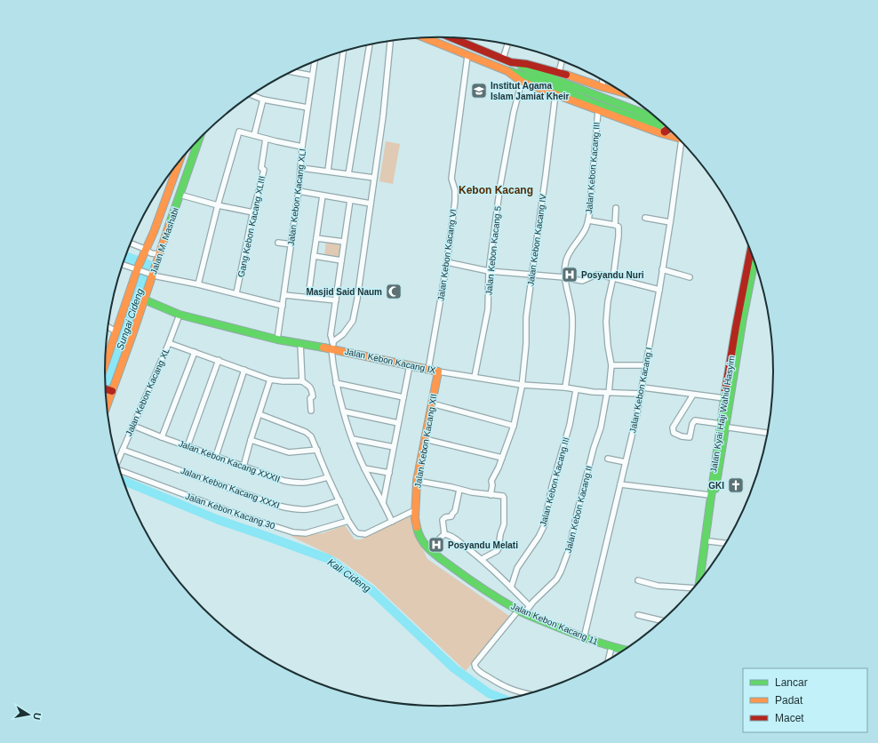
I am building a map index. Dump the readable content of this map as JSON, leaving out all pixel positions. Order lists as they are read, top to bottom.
{
  "streets": {
    "main road": [
      "Jalan M. Mashabi",
      "Jalan Kebon Kacang IX",
      "Jalan Kyai Haji Wahid Hasyim",
      "Jalan Kebon Kacang XII",
      "Jalan Kebon Kacang 11"
    ],
    "street": [
      "Jalan Kebon Kacang III",
      "Jalan Kebon Kacang XLI",
      "Gang Kebon Kacang XLIII",
      "Jalan Kebon Kacang IV",
      "Jalan Kebon Kacang 5",
      "Jalan Kebon Kacang VI",
      "Jalan Kebon Kacang I",
      "Jalan Kebon Kacang XL",
      "Jalan Kebon Kacang XXXII",
      "Jalan Kebon Kacang XXXI",
      "Jalan Kebon Kacang II",
      "Jalan Kebon Kacang 30"
    ]
  },
  "crossings": [
    ["Jalan Kebon Kacang III", "Jalan Kebon Kacang IX"],
    ["Jalan Kebon Kacang XLI", "Jalan Kebon Kacang IX"],
    ["Jalan Kebon Kacang IV", "Jalan Kebon Kacang IX"],
    ["Jalan M. Mashabi", "Jalan Kebon Kacang IX"],
    ["Jalan Kebon Kacang 5", "Jalan Kebon Kacang IX"],
    ["Jalan Kebon Kacang VI", "Jalan Kebon Kacang IX"],
    ["Jalan Kebon Kacang IX", "Jalan Kebon Kacang I"],
    ["Jalan Kebon Kacang IX", "Jalan Kebon Kacang XL"],
    ["Jalan Kebon Kacang IX", "Jalan Kebon Kacang XII"],
    ["Jalan Kebon Kacang IX", "Jalan Kebon Kacang II"],
    ["Jalan Kebon Kacang I", "Jalan Kebon Kacang 11"],
    ["Jalan Kebon Kacang XL", "Jalan Kebon Kacang XXXII"],
    ["Jalan Kebon Kacang XL", "Jalan Kebon Kacang XXXI"],
    ["Jalan Kebon Kacang XII", "Jalan Kebon Kacang 11"],
    ["Jalan Kebon Kacang II", "Jalan Kebon Kacang 11"]
  ],
  "districts": ["Kebon Kacang"],
  "water": ["Sungai Cideng", "Kali Cideng"],
  "places": {
    "school or university": ["Institut Agama Islam Jamiat Kheir"],
    "hospital": ["Posyandu Nuri", "Posyandu Melati"],
    "mosque": ["Masjid Said Naum"],
    "church": ["GKI"]
  },
  "legend": ["Lancar", "Padat", "Macet"],
  "north": "right"
}
